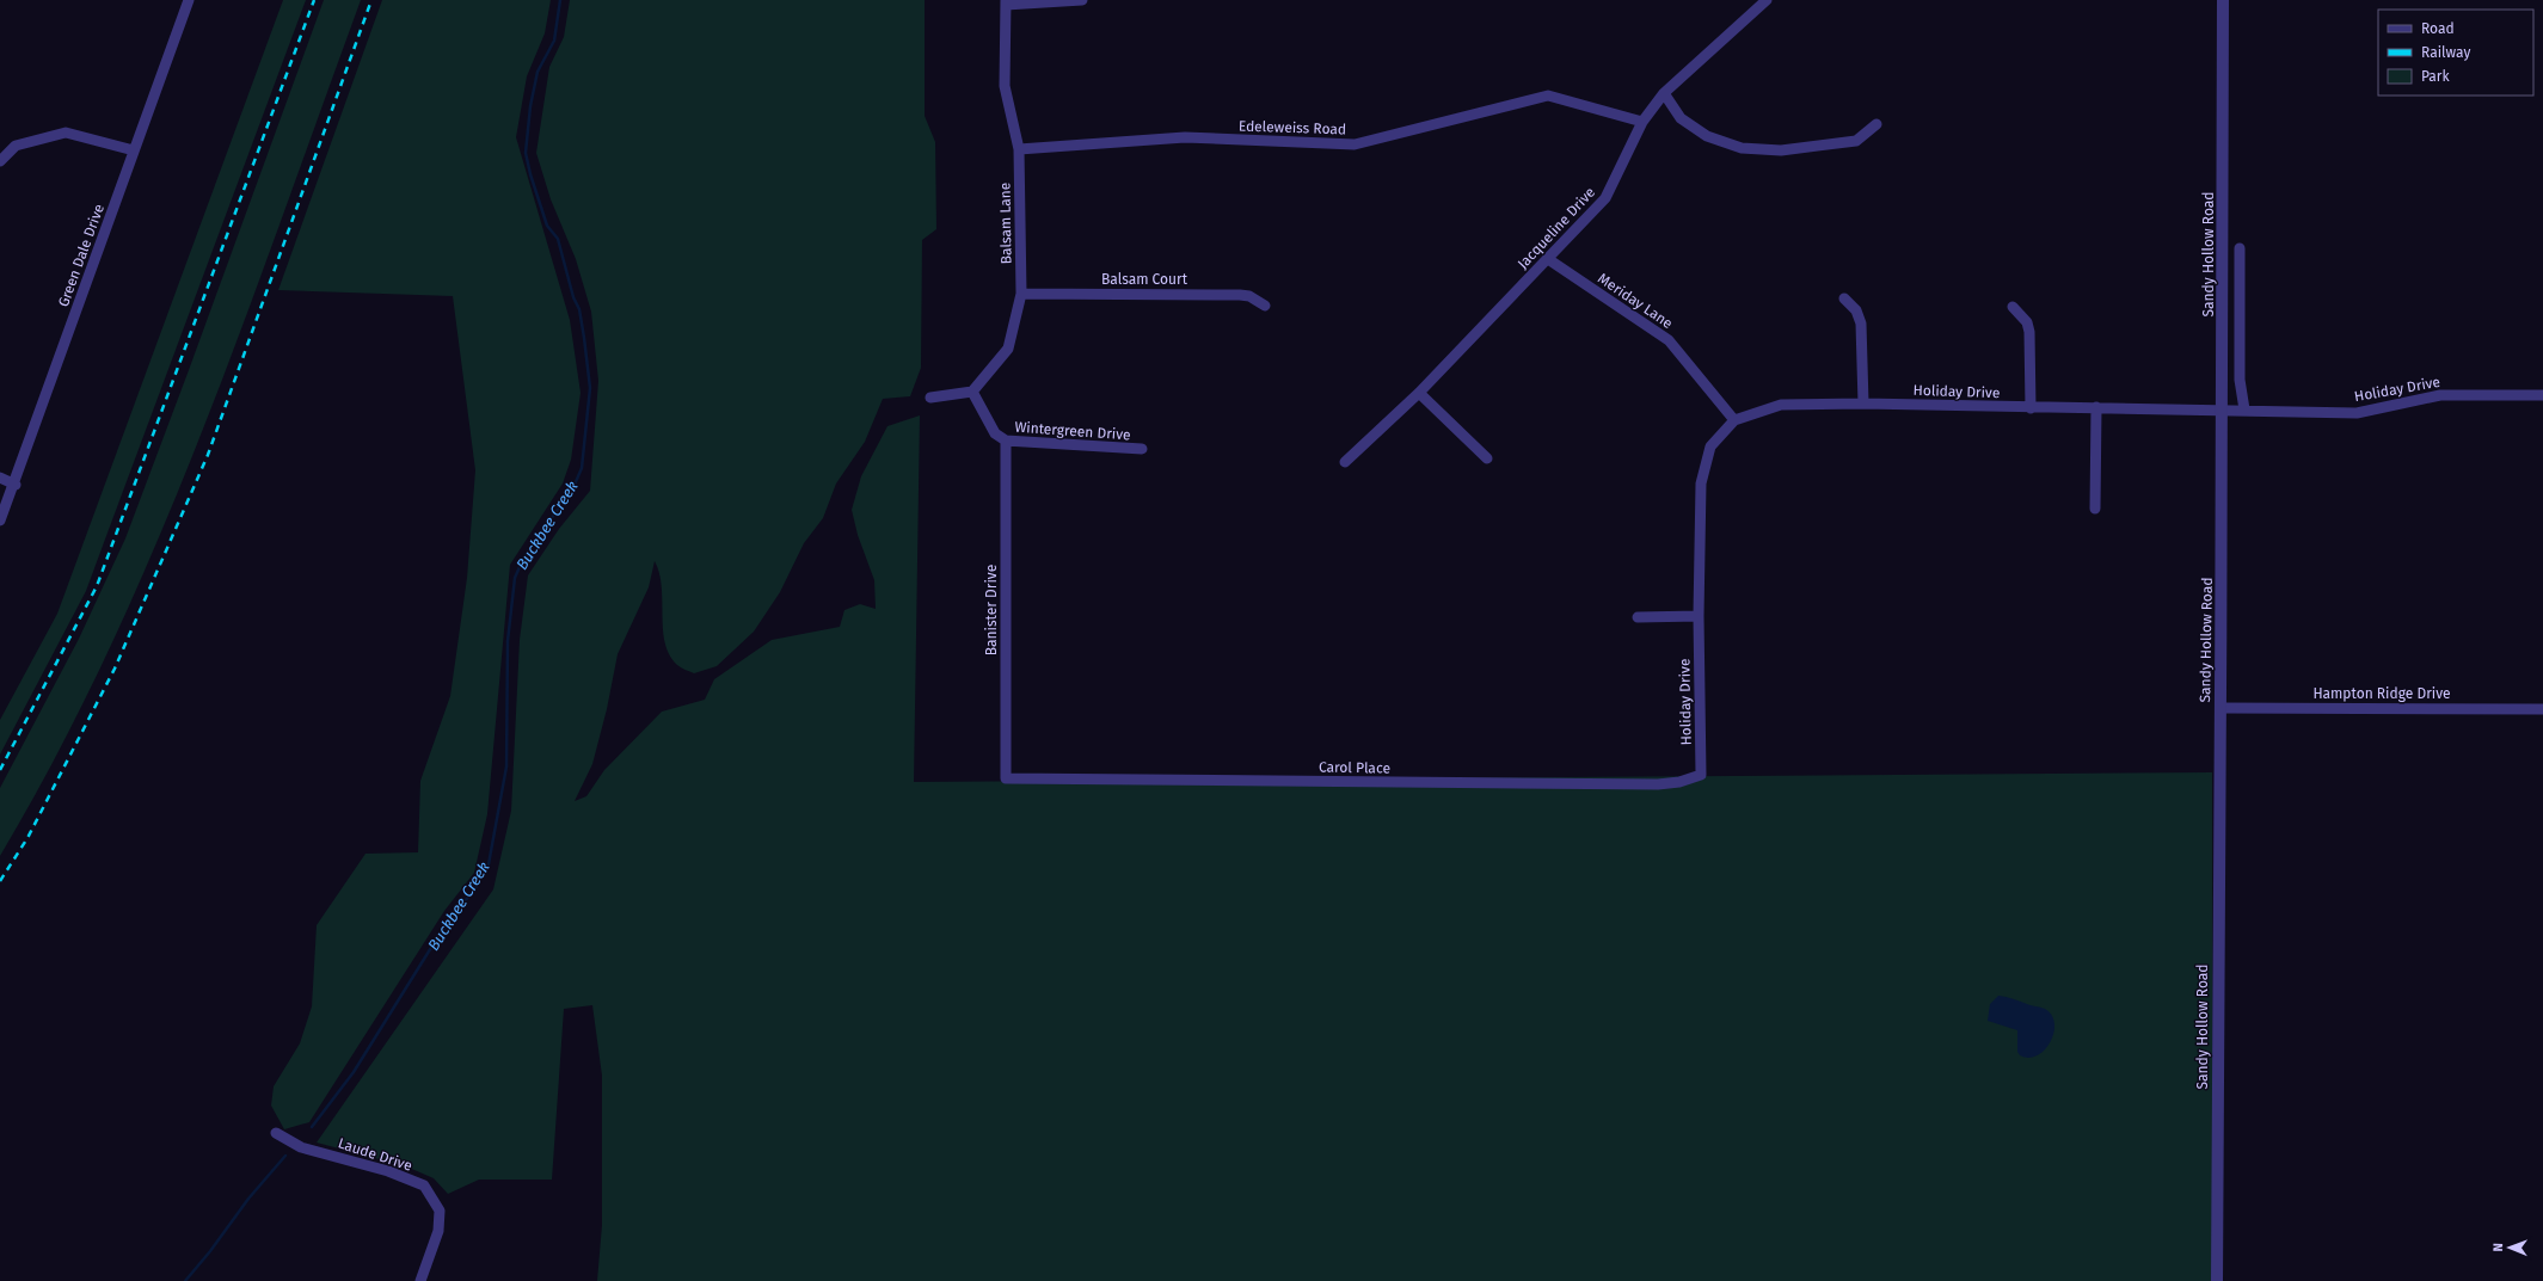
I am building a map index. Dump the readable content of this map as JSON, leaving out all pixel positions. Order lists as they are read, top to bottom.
{
  "streets": {
    "street": [
      "Edeleweiss Road",
      "Balsam Lane",
      "Jacqueline Drive",
      "Sandy Hollow Road",
      "Green Dale Drive",
      "Balsam Court",
      "Meriday Lane",
      "Holiday Drive",
      "Wintergreen Drive",
      "Banister Drive",
      "Hampton Ridge Drive",
      "Carol Place",
      "Laude Drive"
    ]
  },
  "crossings": [
    ["Edeleweiss Road", "Balsam Lane"],
    ["Edeleweiss Road", "Jacqueline Drive"],
    ["Balsam Lane", "Balsam Court"],
    ["Balsam Lane", "Wintergreen Drive"],
    ["Jacqueline Drive", "Meriday Lane"],
    ["Sandy Hollow Road", "Holiday Drive"],
    ["Sandy Hollow Road", "Hampton Ridge Drive"],
    ["Meriday Lane", "Holiday Drive"],
    ["Holiday Drive", "Carol Place"],
    ["Wintergreen Drive", "Banister Drive"],
    ["Banister Drive", "Carol Place"]
  ],
  "water": ["Buckbee Creek"],
  "legend": ["Road", "Railway", "Park"],
  "north": "left"
}
